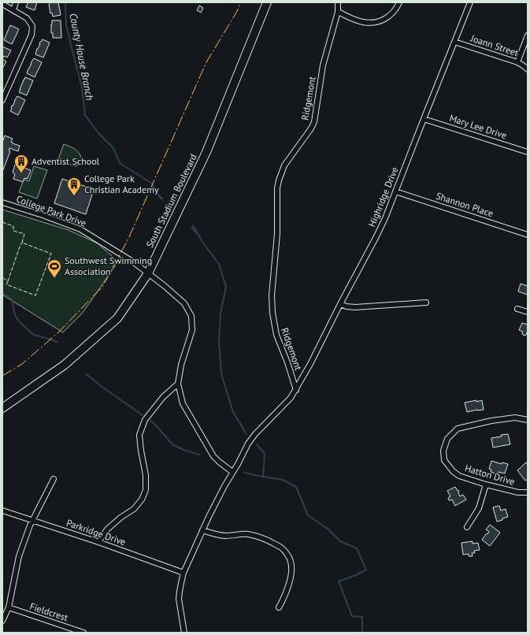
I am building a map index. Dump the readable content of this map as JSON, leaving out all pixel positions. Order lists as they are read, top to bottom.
{
  "streets": {
    "main road": ["South Stadium Boulevard"],
    "street": [
      "Joann Street",
      "Ridgemont",
      "Mary Lee Drive",
      "Highridge Drive",
      "Shannon Place",
      "College Park Drive",
      "Hatton Drive",
      "Parkridge Drive",
      "Fieldcrest"
    ]
  },
  "crossings": [
    ["Joann Street", "Highridge Drive"],
    ["Ridgemont", "Highridge Drive"],
    ["Mary Lee Drive", "Highridge Drive"],
    ["Highridge Drive", "Shannon Place"],
    ["South Stadium Boulevard", "College Park Drive"]
  ],
  "water": ["County House Branch"],
  "places": {
    "building": ["Adventist School", "College Park Christian Academy"],
    "sports": ["Southwest Swimming Association"]
  }
}
